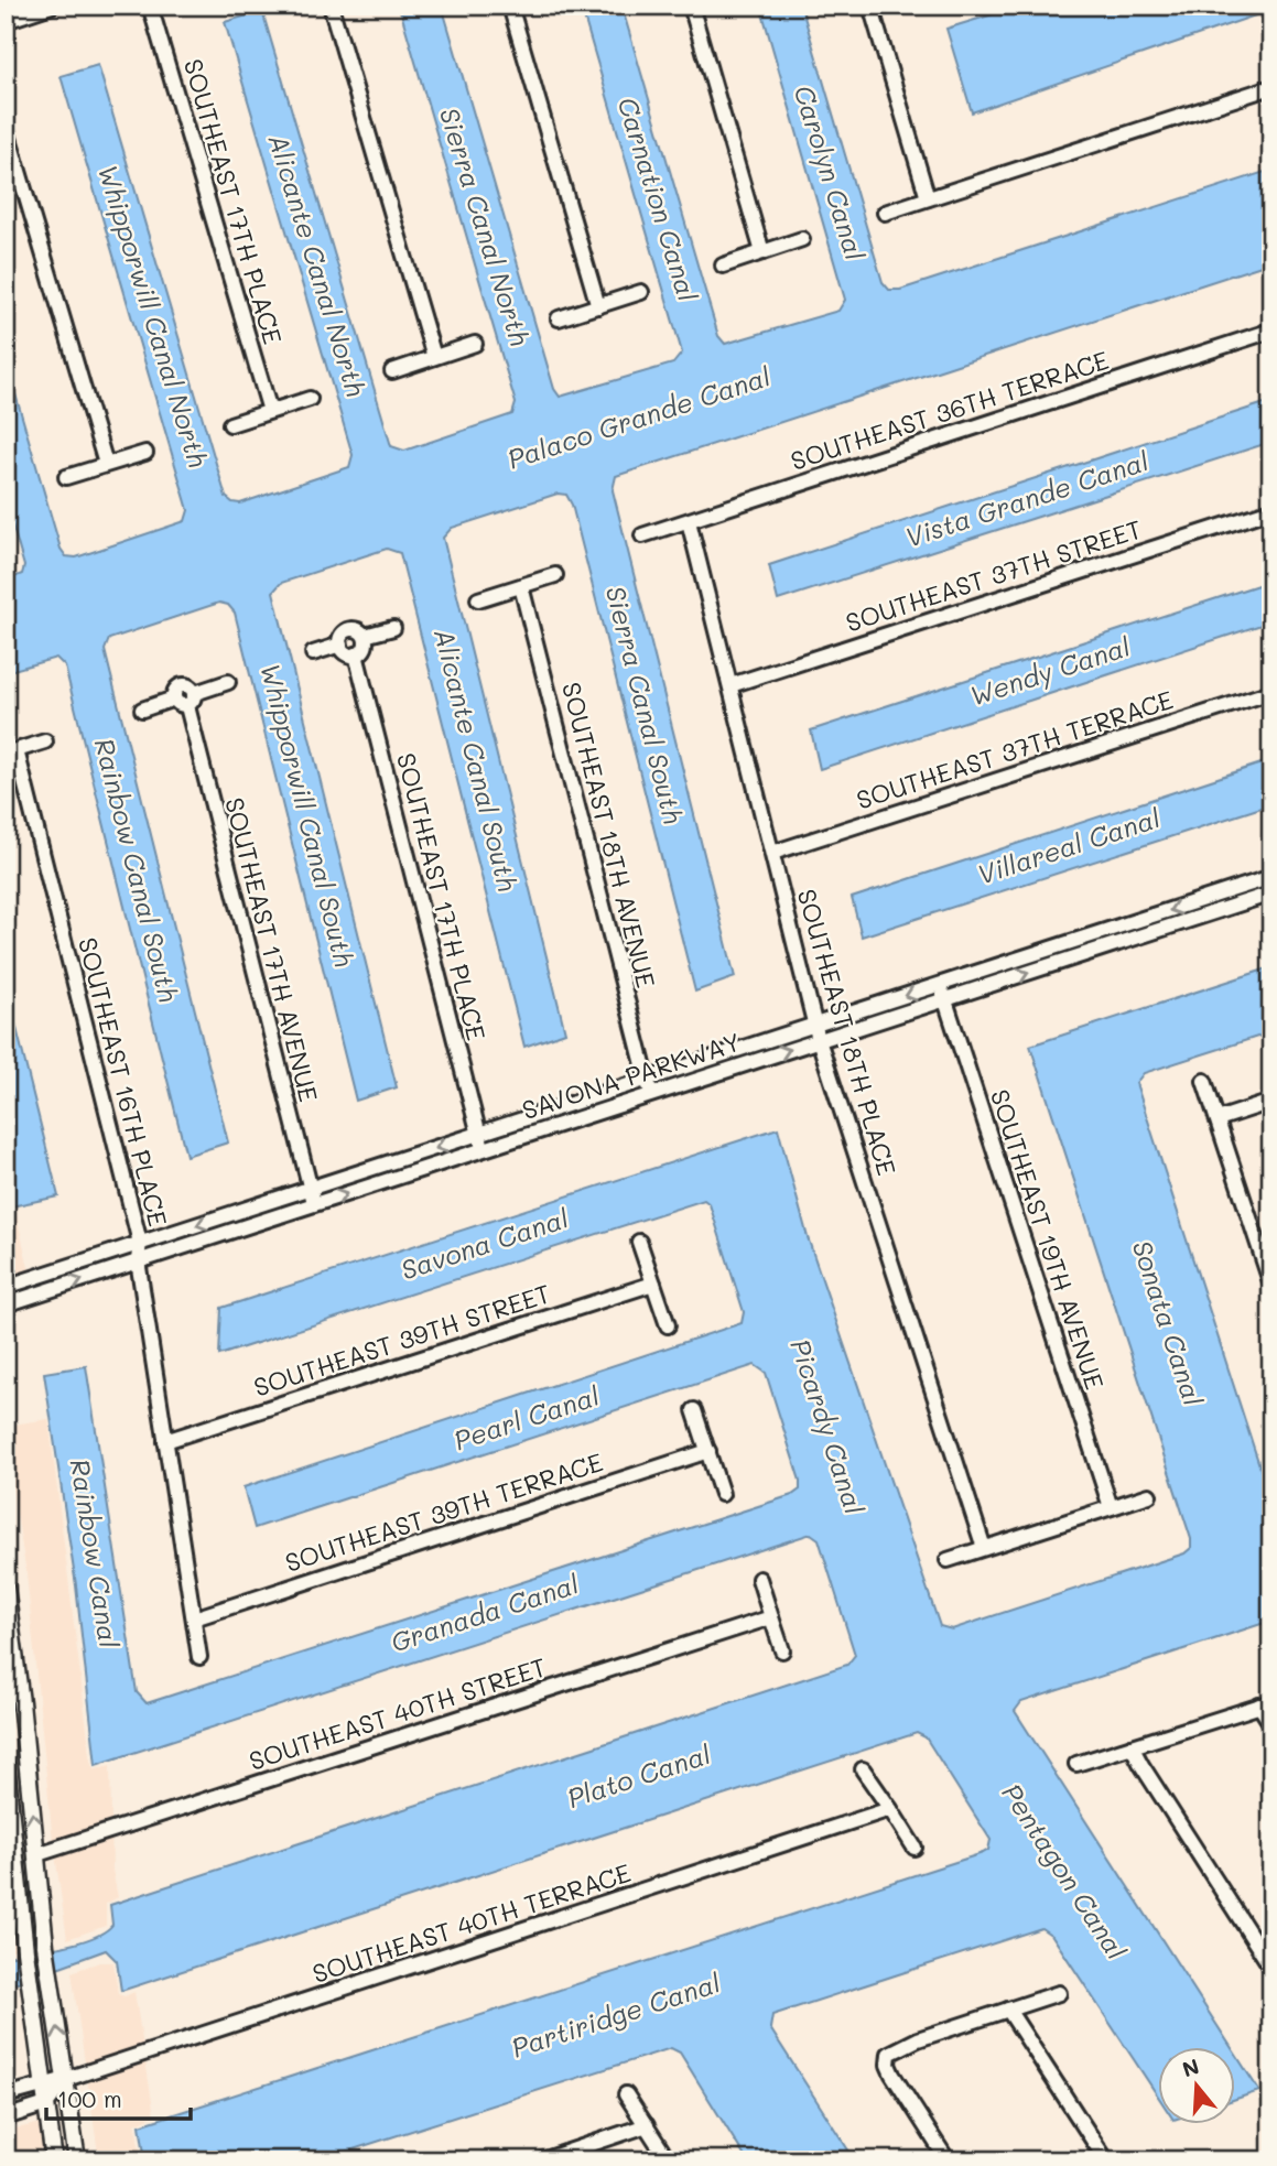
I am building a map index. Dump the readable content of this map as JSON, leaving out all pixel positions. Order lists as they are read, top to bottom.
{
  "streets": {
    "street": [
      "SOUTHEAST 17TH PLACE",
      "SOUTHEAST 36TH TERRACE",
      "SOUTHEAST 37TH STREET",
      "SOUTHEAST 37TH TERRACE",
      "SOUTHEAST 18TH AVENUE",
      "SOUTHEAST 17TH AVENUE",
      "SOUTHEAST 18TH PLACE",
      "SAVONA PARKWAY",
      "SOUTHEAST 16TH PLACE",
      "SOUTHEAST 19TH AVENUE",
      "SOUTHEAST 39TH STREET",
      "SOUTHEAST 39TH TERRACE",
      "SOUTHEAST 40TH STREET",
      "SOUTHEAST 40TH TERRACE"
    ]
  },
  "crossings": [
    ["SOUTHEAST 17TH PLACE", "SAVONA PARKWAY"],
    ["SOUTHEAST 36TH TERRACE", "SOUTHEAST 18TH PLACE"],
    ["SOUTHEAST 37TH STREET", "SOUTHEAST 18TH PLACE"],
    ["SOUTHEAST 37TH TERRACE", "SOUTHEAST 18TH PLACE"],
    ["SOUTHEAST 18TH AVENUE", "SAVONA PARKWAY"],
    ["SOUTHEAST 17TH AVENUE", "SAVONA PARKWAY"],
    ["SOUTHEAST 18TH PLACE", "SAVONA PARKWAY"],
    ["SAVONA PARKWAY", "SOUTHEAST 16TH PLACE"],
    ["SAVONA PARKWAY", "SOUTHEAST 19TH AVENUE"],
    ["SOUTHEAST 16TH PLACE", "SOUTHEAST 39TH STREET"],
    ["SOUTHEAST 16TH PLACE", "SOUTHEAST 39TH TERRACE"]
  ],
  "water": [
    "Carolyn Canal",
    "Carnation Canal",
    "Sierra Canal North",
    "Alicante Canal North",
    "Whipporwill Canal North",
    "Palaco Grande Canal",
    "Vista Grande Canal",
    "Wendy Canal",
    "Sierra Canal South",
    "Alicante Canal South",
    "Whipporwill Canal South",
    "Villareal Canal",
    "Rainbow Canal South",
    "Savona Canal",
    "Sonata Canal",
    "Pearl Canal",
    "Picardy Canal",
    "Rainbow Canal",
    "Granada Canal",
    "Plato Canal",
    "Pentagon Canal",
    "Partiridge Canal"
  ],
  "scale_bar": "100 m",
  "north": "top"
}
